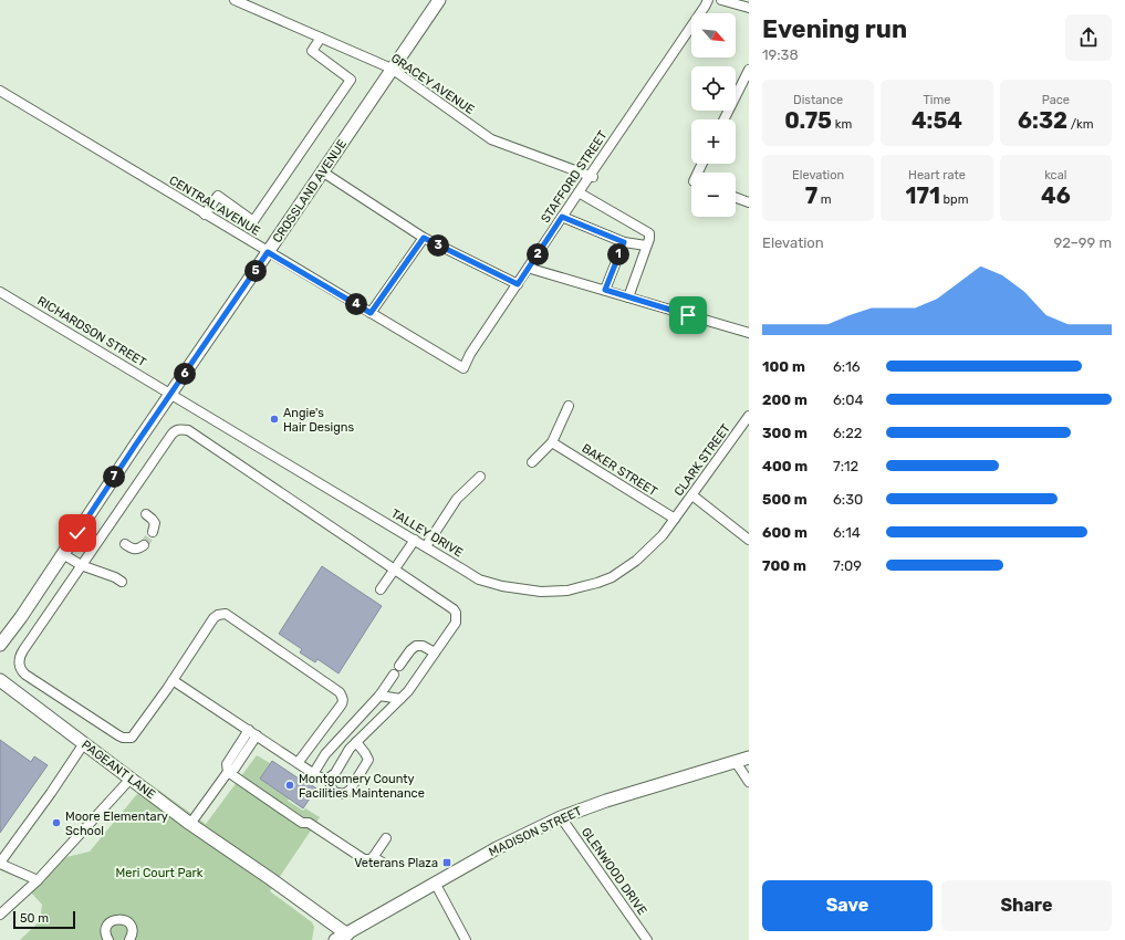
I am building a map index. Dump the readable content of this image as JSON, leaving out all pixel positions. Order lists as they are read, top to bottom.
{
  "streets": {
    "main road": ["CROSSLAND AVENUE", "PAGEANT LANE", "MADISON STREET"],
    "street": [
      "GRACEY AVENUE",
      "STAFFORD STREET",
      "CENTRAL AVENUE",
      "RICHARDSON STREET",
      "CLARK STREET",
      "BAKER STREET",
      "TALLEY DRIVE",
      "GLENWOOD DRIVE"
    ]
  },
  "crossings": [
    ["GRACEY AVENUE", "STAFFORD STREET"],
    ["GRACEY AVENUE", "CROSSLAND AVENUE"],
    ["STAFFORD STREET", "CENTRAL AVENUE"],
    ["CROSSLAND AVENUE", "CENTRAL AVENUE"],
    ["CROSSLAND AVENUE", "RICHARDSON STREET"],
    ["CROSSLAND AVENUE", "TALLEY DRIVE"],
    ["RICHARDSON STREET", "TALLEY DRIVE"],
    ["CLARK STREET", "BAKER STREET"],
    ["CLARK STREET", "TALLEY DRIVE"],
    ["BAKER STREET", "TALLEY DRIVE"],
    ["PAGEANT LANE", "MADISON STREET"],
    ["MADISON STREET", "GLENWOOD DRIVE"]
  ],
  "parks": ["Meri Court Park"],
  "places": {
    "other": ["Angie's Hair Designs", "Montgomery County Facilities Maintenance", "Moore Elementary School"],
    "transit": ["Veterans Plaza"]
  },
  "scale_bar": "50 m",
  "north": "bottom right",
  "page": {
    "heading": ["Evening run", "19:38"],
    "map_buttons": ["+", "−"],
    "stats": [
      ["Distance", "0.75 km"],
      ["Time", "4:54"],
      ["Pace", "6:32 /km"],
      ["Elevation", "7 m"],
      ["Heart rate", "171 bpm"],
      ["kcal", "46"]
    ],
    "chart": ["Elevation", "92–99 m"],
    "pins": [
      "3",
      "1",
      "2",
      "5",
      "4",
      "6",
      "7"
    ],
    "list": [
      {
        "name": "100 m",
        "note": "6:16"
      },
      {
        "name": "200 m",
        "note": "6:04"
      },
      {
        "name": "300 m",
        "note": "6:22"
      },
      {
        "name": "400 m",
        "note": "7:12"
      },
      {
        "name": "500 m",
        "note": "6:30"
      },
      {
        "name": "600 m",
        "note": "6:14"
      },
      {
        "name": "700 m",
        "note": "7:09"
      }
    ],
    "buttons": ["Save", "Share"],
    "scale": "50 m"
  }
}
